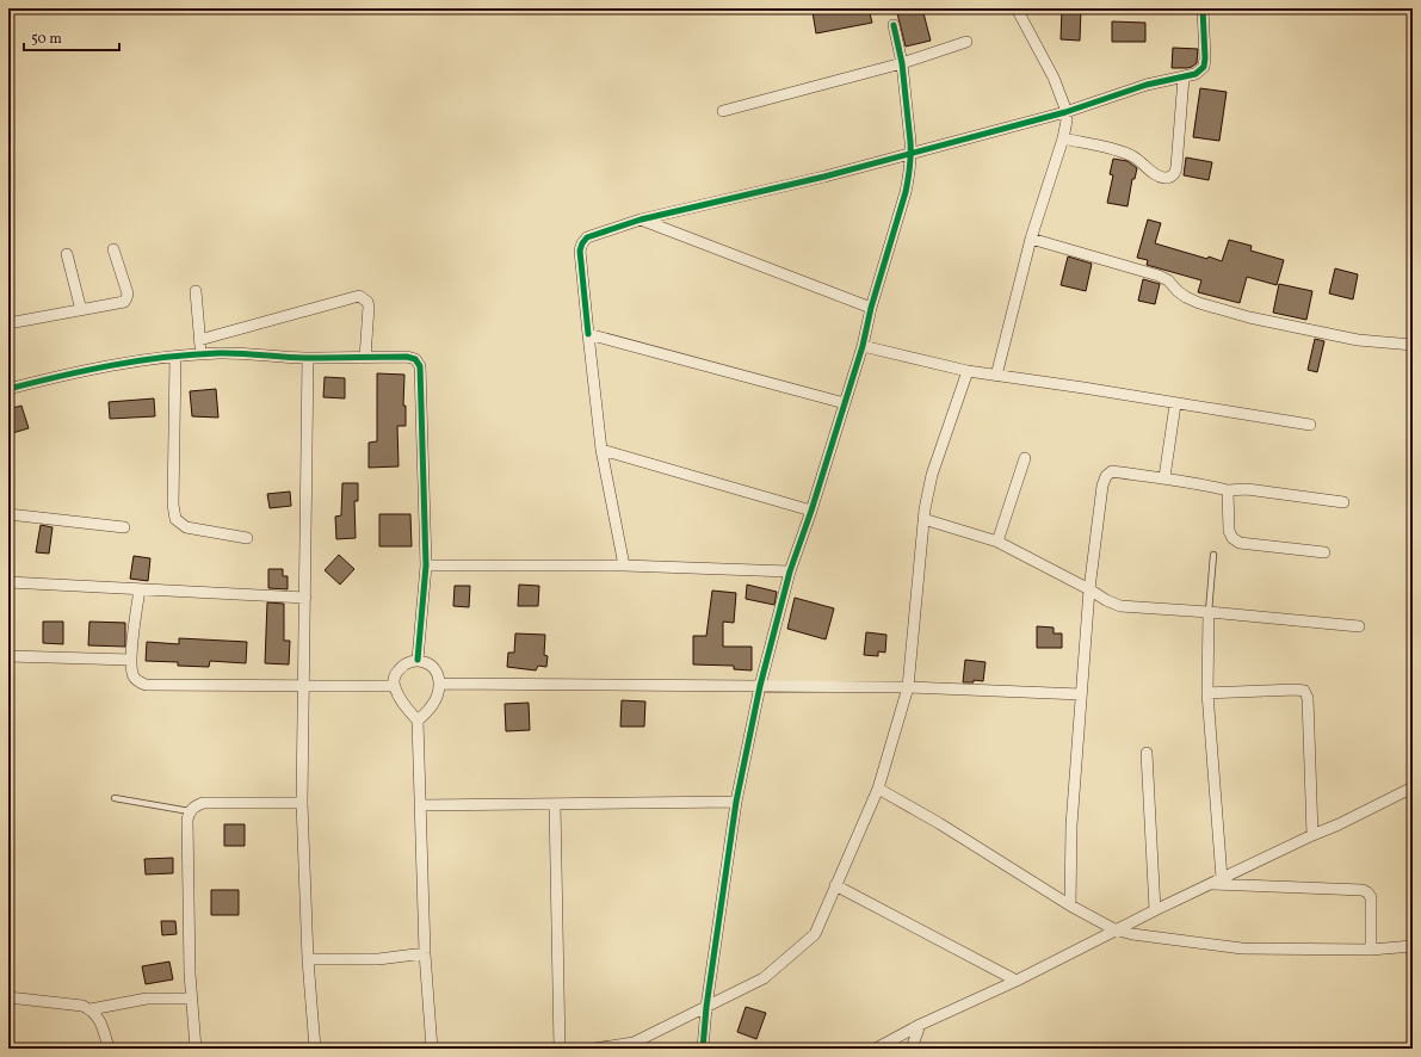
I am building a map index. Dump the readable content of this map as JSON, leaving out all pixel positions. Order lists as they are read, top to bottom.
{
  "scale_bar": "50 m"
}
